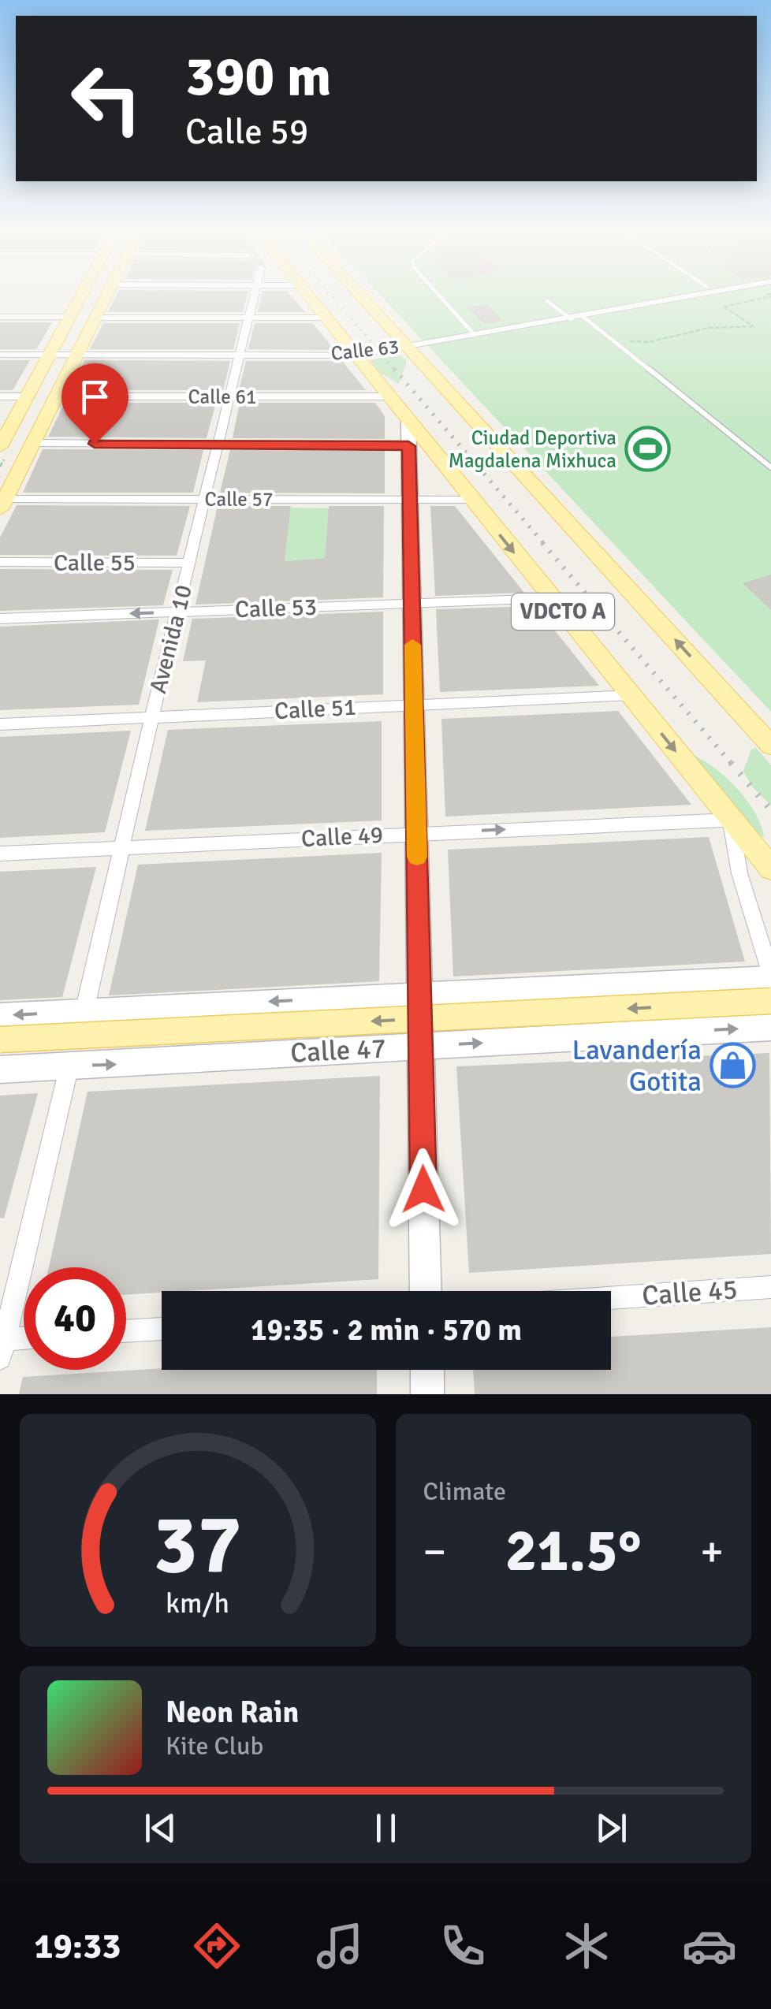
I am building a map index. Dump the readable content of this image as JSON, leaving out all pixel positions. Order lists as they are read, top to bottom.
{
  "streets": {
    "main road": ["VDCTO A", "Calle 47"],
    "street": [
      "Calle 63",
      "Calle 61",
      "Calle 57",
      "Calle 55",
      "Calle 53",
      "Avenida 10",
      "Calle 51",
      "Calle 49",
      "Calle 45"
    ]
  },
  "crossings": [
    ["Calle 63", "VDCTO A"],
    ["Calle 63", "Avenida 10"],
    ["Calle 61", "VDCTO A"],
    ["Calle 61", "Avenida 10"],
    ["Calle 57", "VDCTO A"],
    ["Calle 57", "Avenida 10"],
    ["Calle 55", "Avenida 10"],
    ["Calle 53", "VDCTO A"],
    ["Calle 53", "Avenida 10"],
    ["VDCTO A", "Calle 51"],
    ["VDCTO A", "Calle 49"],
    ["Avenida 10", "Calle 51"],
    ["Avenida 10", "Calle 49"],
    ["Avenida 10", "Calle 47"]
  ],
  "one_way": ["Calle 49"],
  "places": {
    "sports": ["Ciudad Deportiva Magdalena Mixhuca"],
    "shop": ["Lavandería Gotita"]
  },
  "page": {
    "turn": ["390 m", "Calle 59"],
    "limit": "40",
    "trip": "19:35 · 2 min · 570 m",
    "tile": "Climate",
    "heat": ["−", "21.5°", "+"],
    "song": ["Neon Rain", "Kite Club"],
    "tabs": "19:33",
    "gauge": ["37", "km/h"]
  }
}
